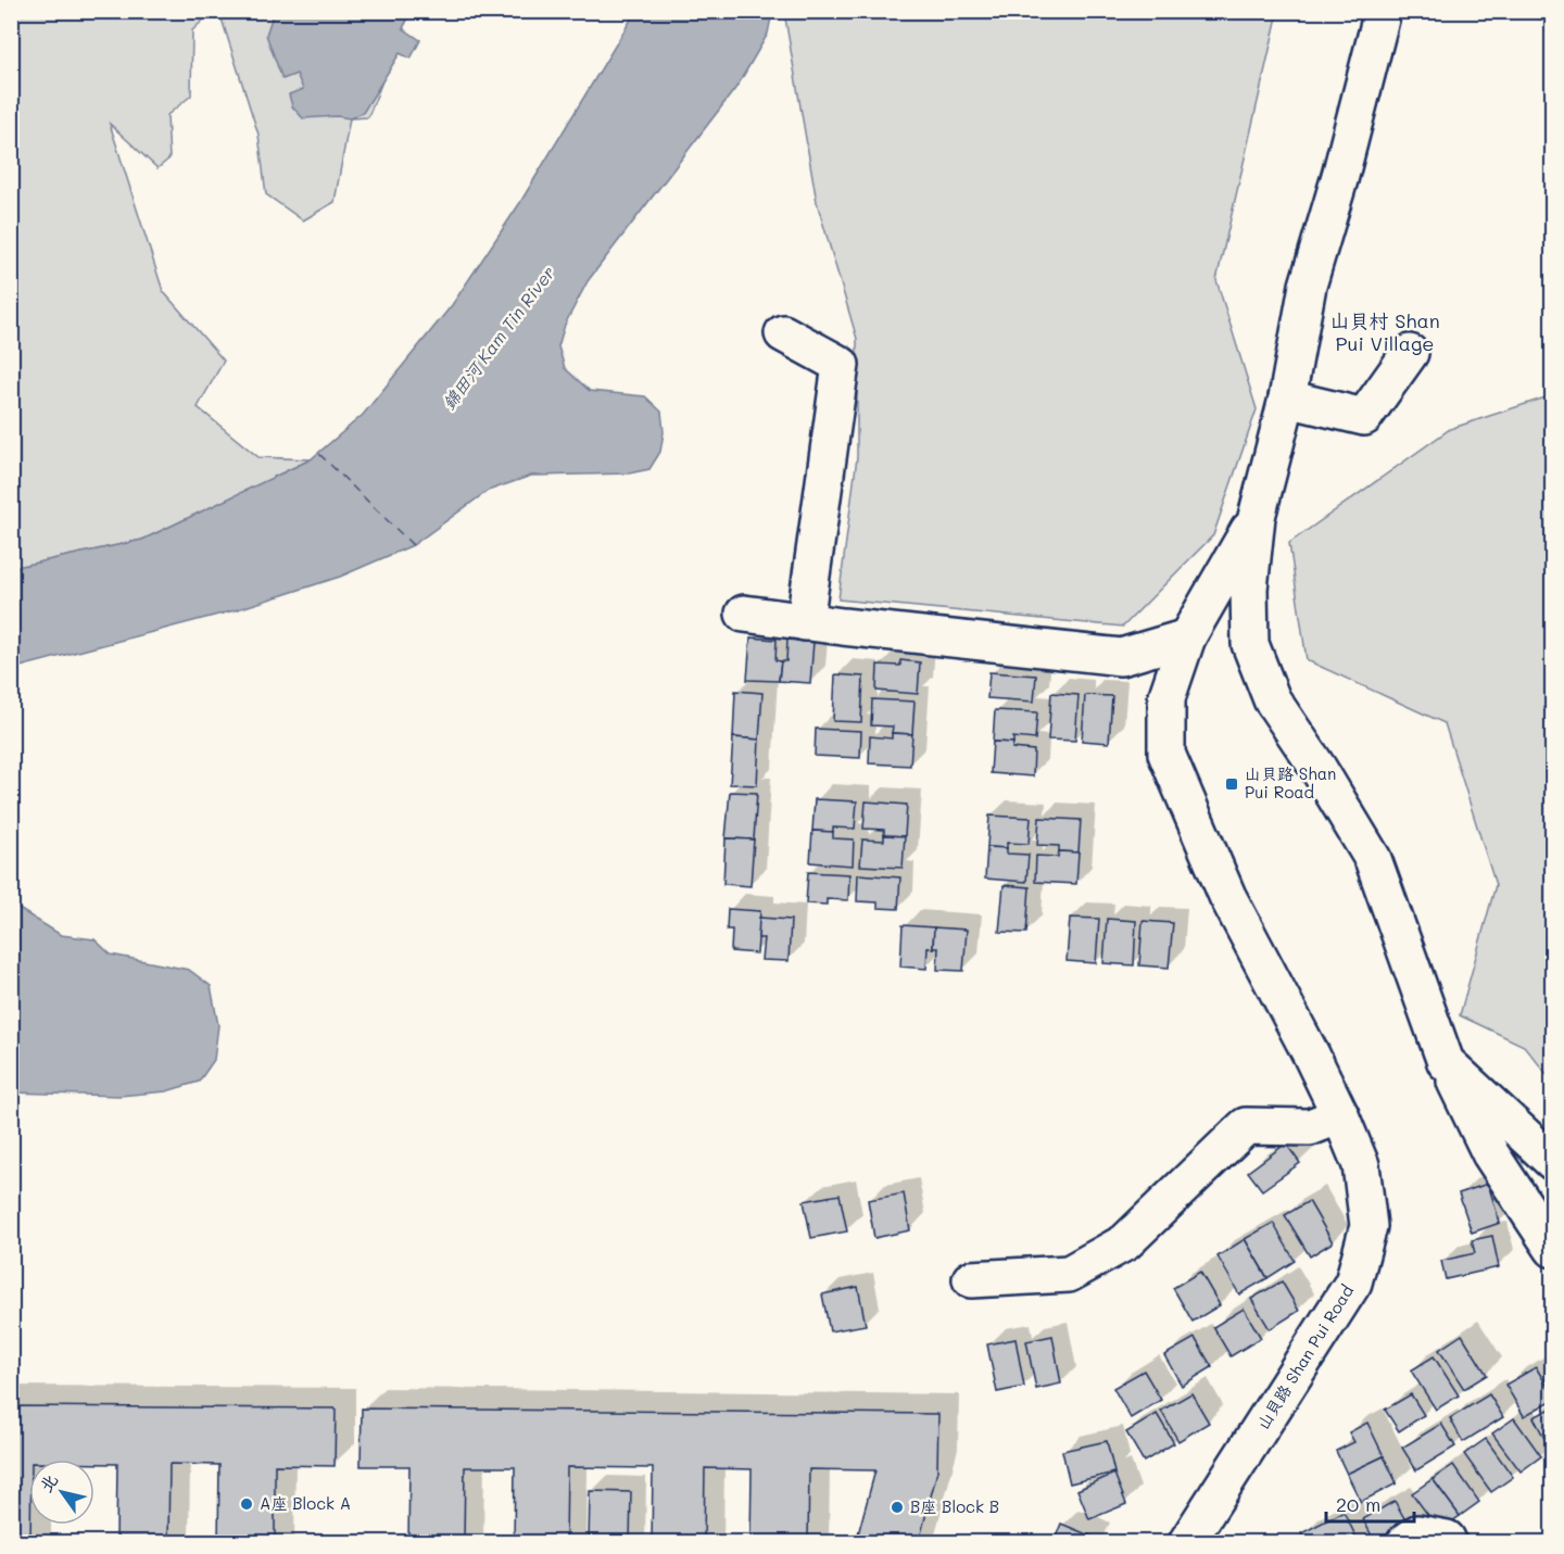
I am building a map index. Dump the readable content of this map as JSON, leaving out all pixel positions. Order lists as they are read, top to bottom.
{
  "streets": {
    "street": ["山貝路 Shan Pui Road"]
  },
  "districts": ["山貝村 Shan Pui Village"],
  "water": ["錦田河 Kam Tin River"],
  "places": {
    "transit": ["山貝路 Shan Pui Road"],
    "other": ["A座 Block A", "B座 Block B"]
  },
  "scale_bar": "20 m",
  "north": "top left"
}
